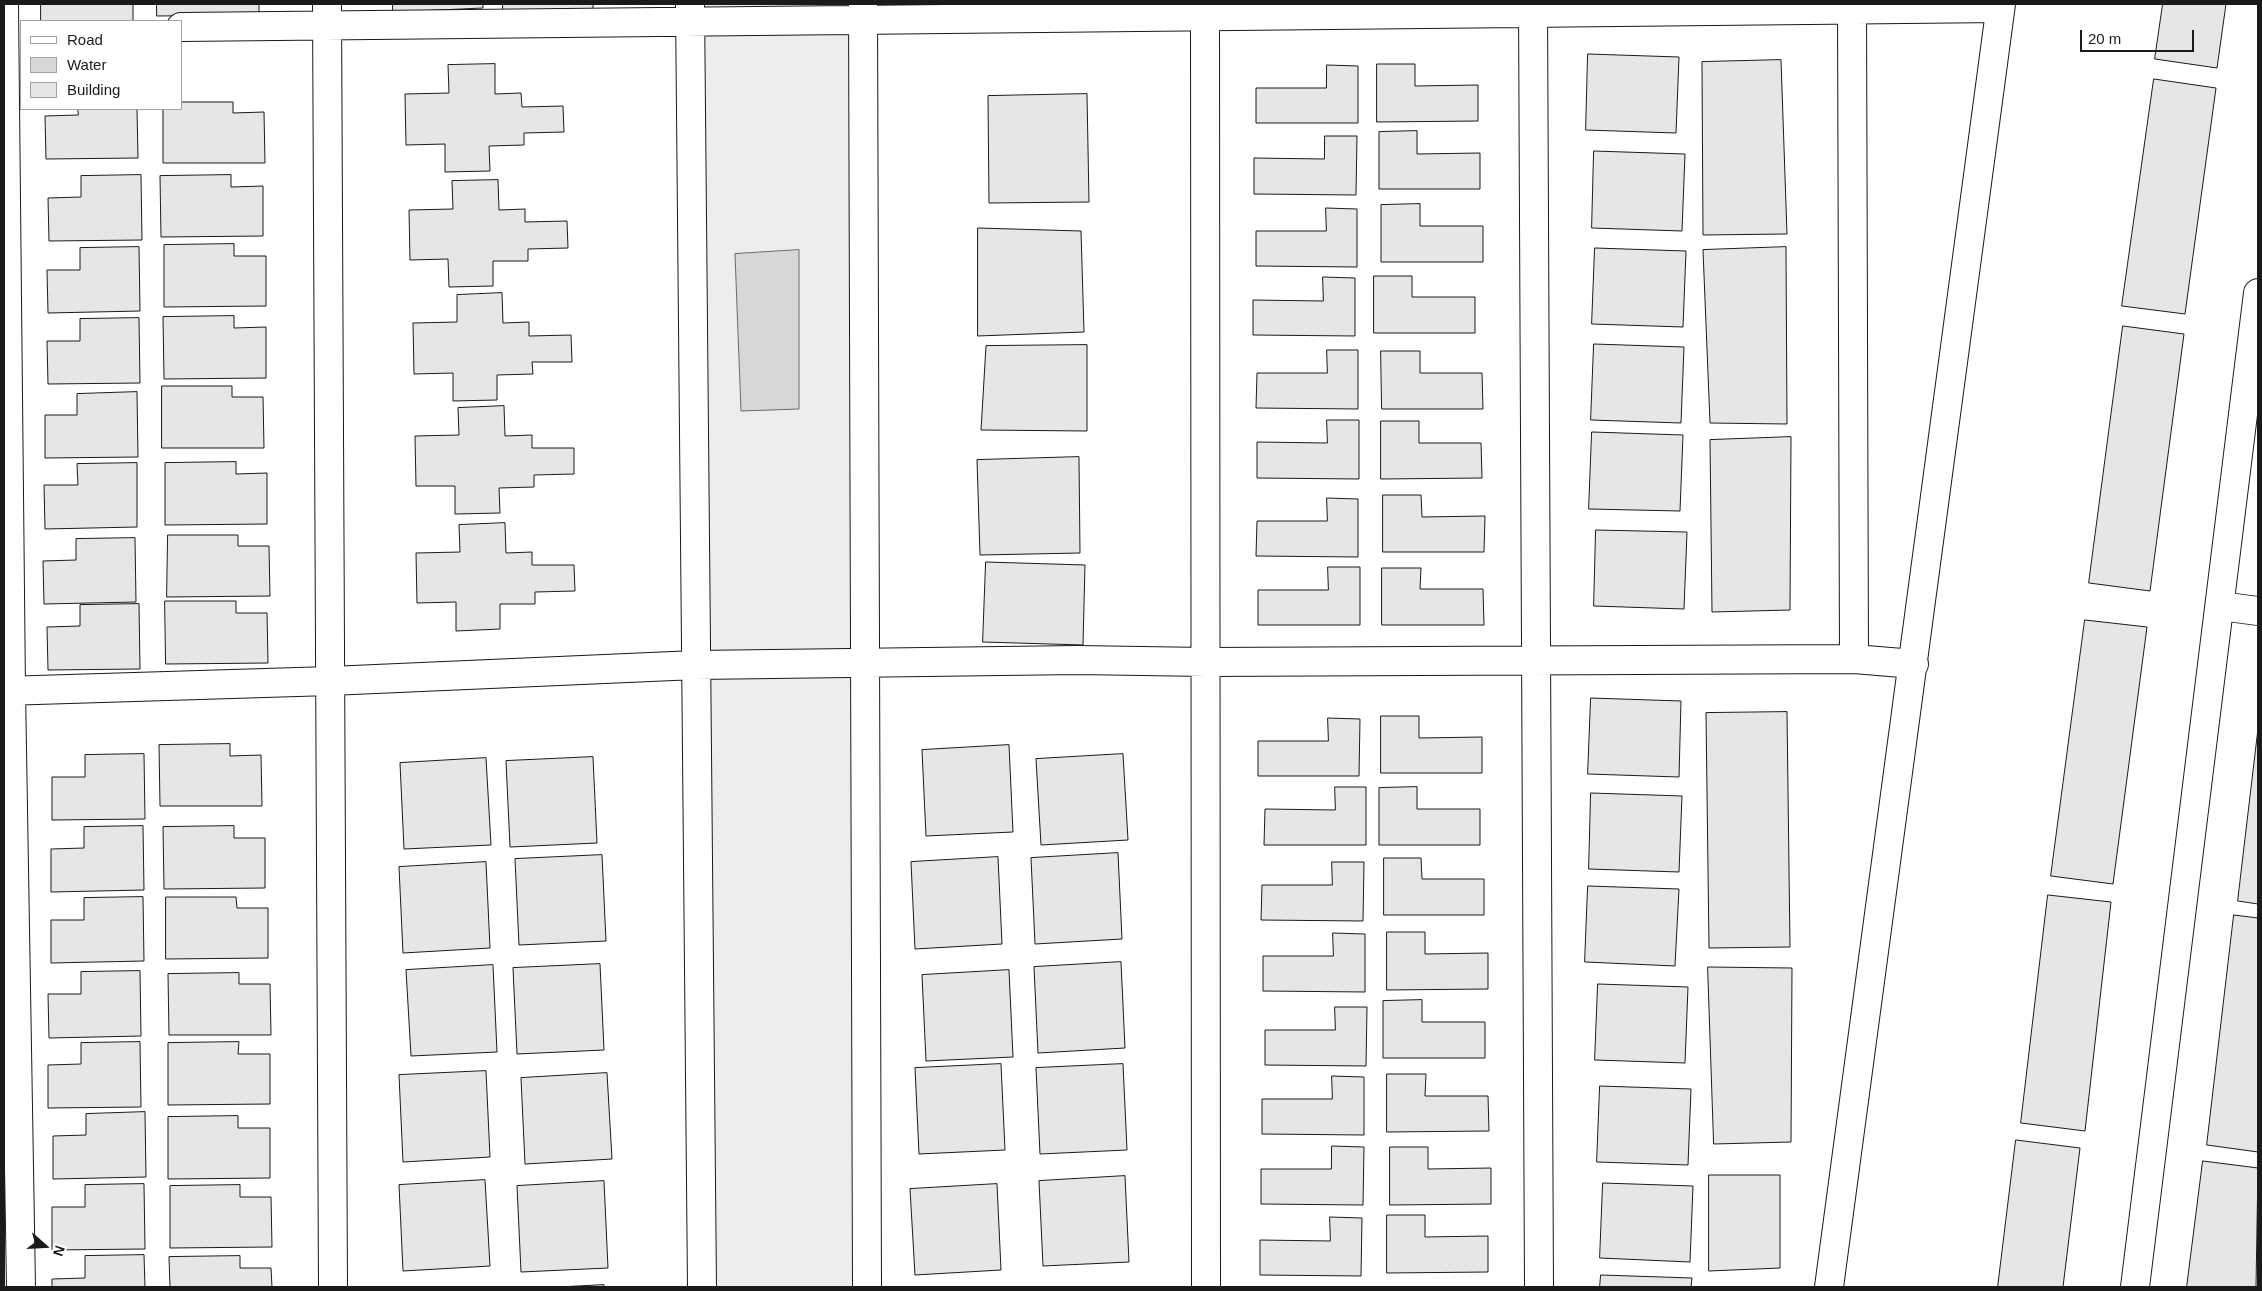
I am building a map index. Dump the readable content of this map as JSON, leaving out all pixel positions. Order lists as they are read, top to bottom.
{
  "legend": ["Road", "Water", "Building"],
  "scale_bar": "20 m",
  "north": "right"
}
